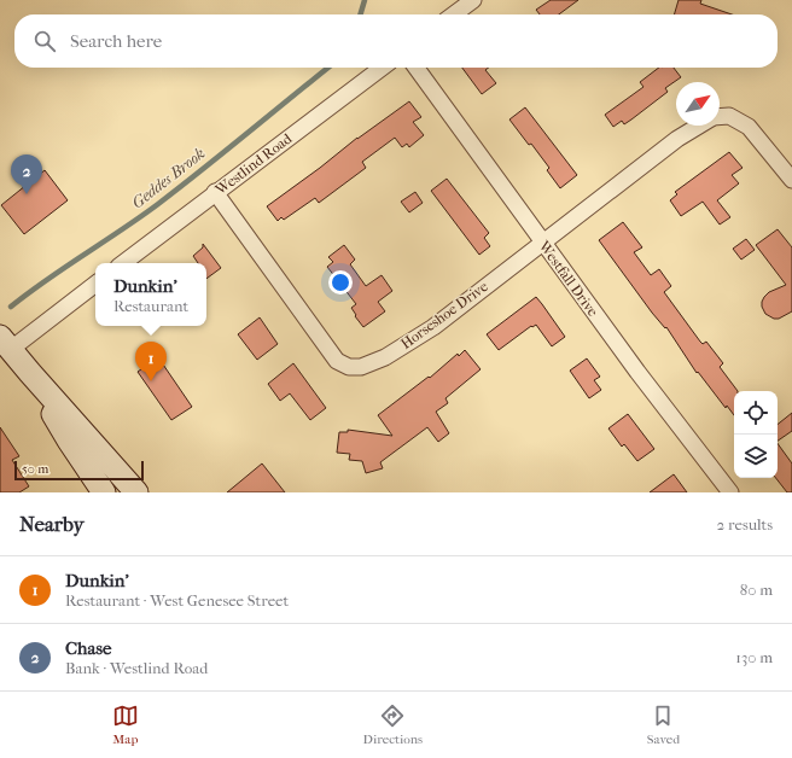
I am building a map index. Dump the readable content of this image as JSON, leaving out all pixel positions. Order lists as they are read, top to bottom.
{
  "streets": {
    "street": ["Westlind Road", "Westfall Drive", "Horseshoe Drive"]
  },
  "crossings": [
    ["Westlind Road", "Horseshoe Drive"],
    ["Westfall Drive", "Horseshoe Drive"]
  ],
  "water": ["Geddes Brook"],
  "scale_bar": "50 m",
  "north": "top right",
  "page": {
    "search": "Search here",
    "pins": ["2", "1"],
    "popup": ["Dunkin'", "Restaurant"],
    "scale": "50 m",
    "heading": ["Nearby", "2 results"],
    "list": [
      {
        "mark": "1",
        "name": "Dunkin'",
        "note": "Restaurant · West Genesee Street",
        "value": "80 m"
      },
      {
        "mark": "2",
        "name": "Chase",
        "note": "Bank · Westlind Road",
        "value": "130 m"
      }
    ],
    "nav": ["Map", "Directions", "Saved"]
  }
}
